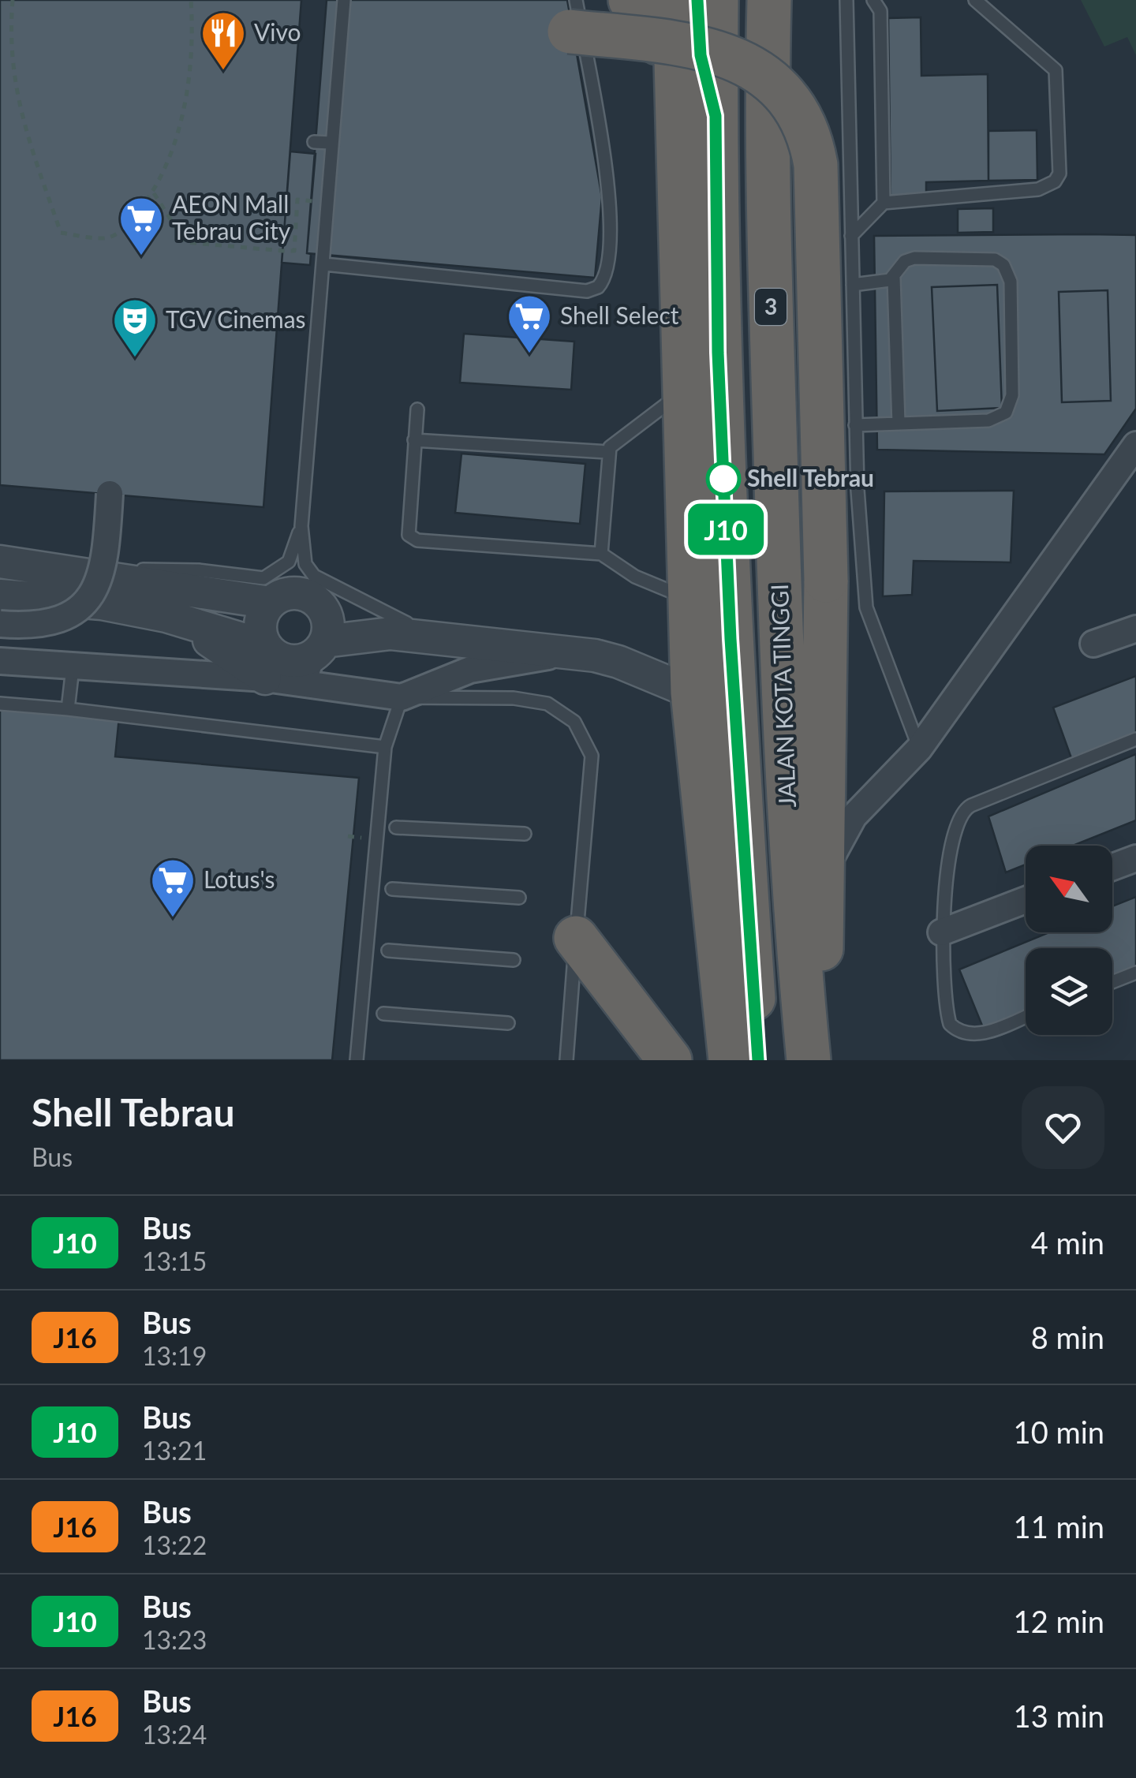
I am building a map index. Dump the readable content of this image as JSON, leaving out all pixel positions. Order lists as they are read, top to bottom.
{
  "streets": {
    "highway": ["3", "JALAN KOTA TINGGI"]
  },
  "places": {
    "restaurant": ["Vivo"],
    "supermarket": ["AEON Mall Tebrau City", "Shell Select", "Lotus's"],
    "theatre": ["TGV Cinemas"],
    "other": ["Shell Tebrau"]
  },
  "lines": ["bus line J10"],
  "north": "top left",
  "page": {
    "on_map": "J10",
    "heading": ["Shell Tebrau", "Bus"],
    "list": [
      {
        "mark": "J10",
        "name": "Bus",
        "note": "13:15",
        "value": "4 min"
      },
      {
        "mark": "J16",
        "name": "Bus",
        "note": "13:19",
        "value": "8 min"
      },
      {
        "mark": "J10",
        "name": "Bus",
        "note": "13:21",
        "value": "10 min"
      },
      {
        "mark": "J16",
        "name": "Bus",
        "note": "13:22",
        "value": "11 min"
      },
      {
        "mark": "J10",
        "name": "Bus",
        "note": "13:23",
        "value": "12 min"
      },
      {
        "mark": "J16",
        "name": "Bus",
        "note": "13:24",
        "value": "13 min"
      }
    ]
  }
}
